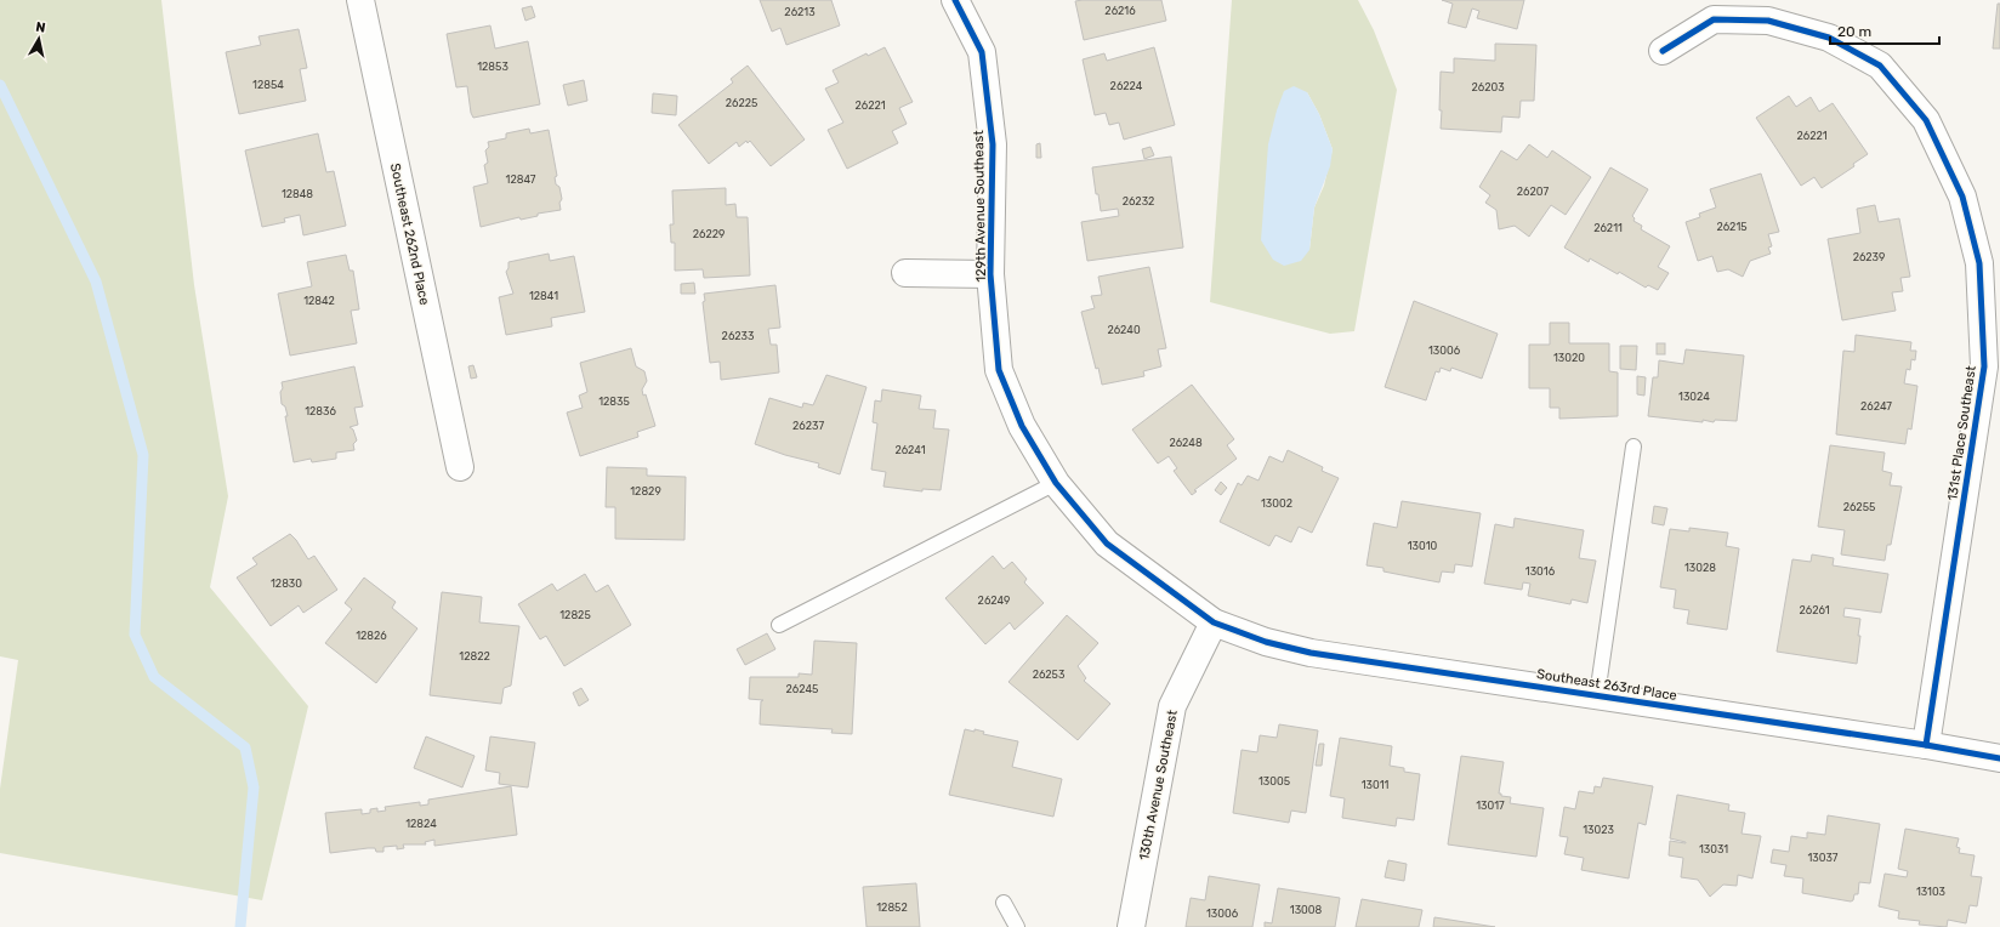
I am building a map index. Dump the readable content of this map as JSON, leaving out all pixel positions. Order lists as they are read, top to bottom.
{
  "streets": {
    "street": [
      "129th Avenue Southeast",
      "Southeast 262nd Place",
      "131st Place Southeast",
      "Southeast 263rd Place",
      "130th Avenue Southeast"
    ]
  },
  "crossings": [
    ["129th Avenue Southeast", "Southeast 263rd Place"],
    ["129th Avenue Southeast", "130th Avenue Southeast"],
    ["131st Place Southeast", "Southeast 263rd Place"],
    ["Southeast 263rd Place", "130th Avenue Southeast"]
  ],
  "house_numbers": [
    "26216",
    "26213",
    "12853",
    "12854",
    "26224",
    "26203",
    "26225",
    "26221",
    "26221",
    "12847",
    "26207",
    "12848",
    "26232",
    "26215",
    "26211",
    "26229",
    "26239",
    "12841",
    "12842",
    "26240",
    "26233",
    "13006",
    "13020",
    "13024",
    "12835",
    "26247",
    "12836",
    "26237",
    "26248",
    "26241",
    "12829",
    "13002",
    "26255",
    "13010",
    "13028",
    "13016",
    "12830",
    "26249",
    "26261",
    "12825",
    "12826",
    "12822",
    "26253",
    "26245",
    "13005",
    "13011",
    "13017",
    "12824",
    "13023",
    "13031",
    "13037",
    "13103",
    "12852",
    "13008",
    "13006"
  ],
  "scale_bar": "20 m",
  "north": "top"
}
